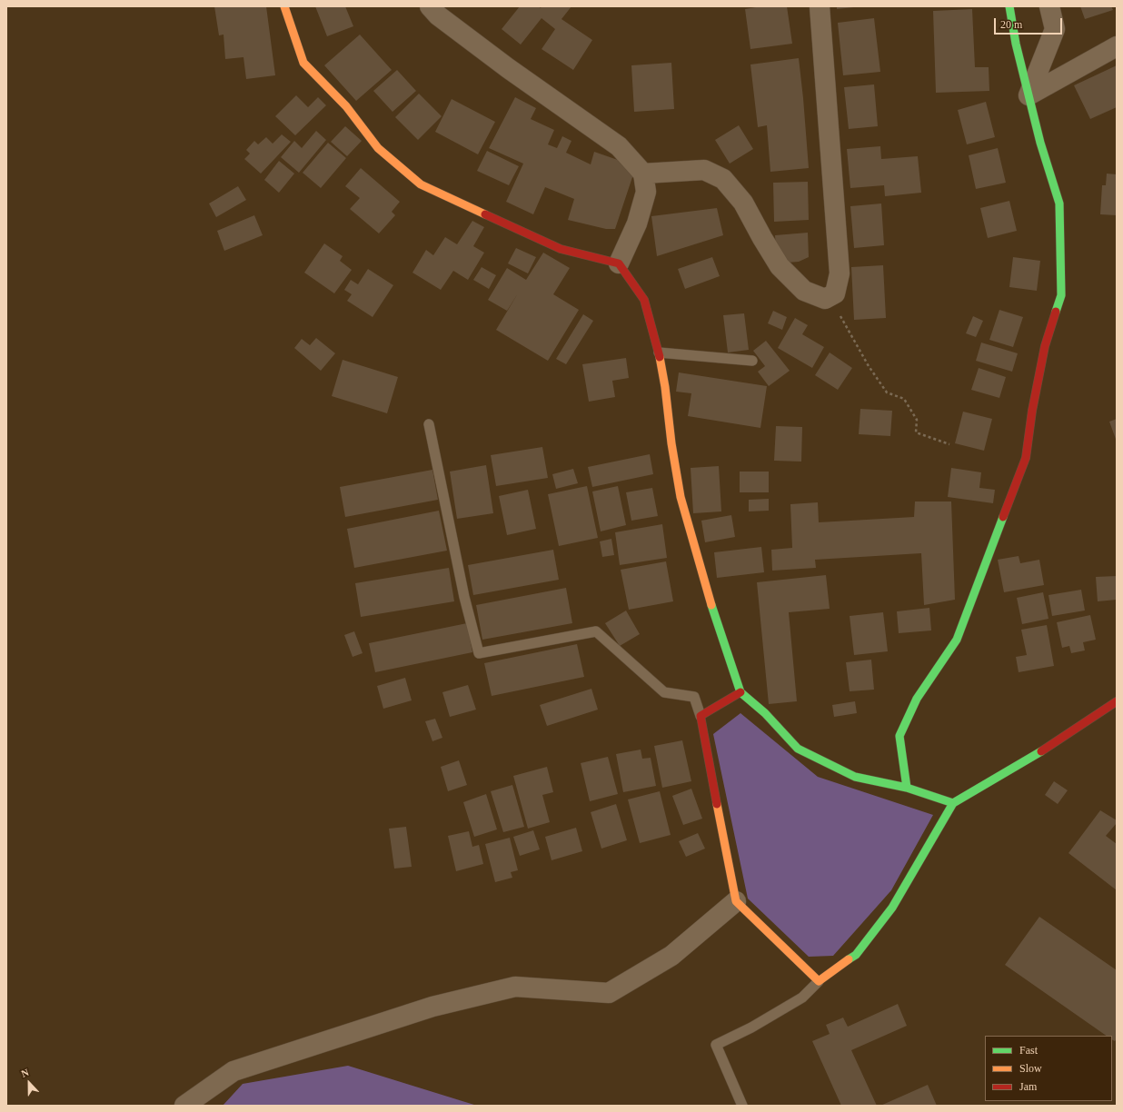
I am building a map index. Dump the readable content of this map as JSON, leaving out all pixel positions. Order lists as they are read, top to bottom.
{
  "legend": ["Fast", "Slow", "Jam"],
  "scale_bar": "20 m",
  "north": "top"
}
